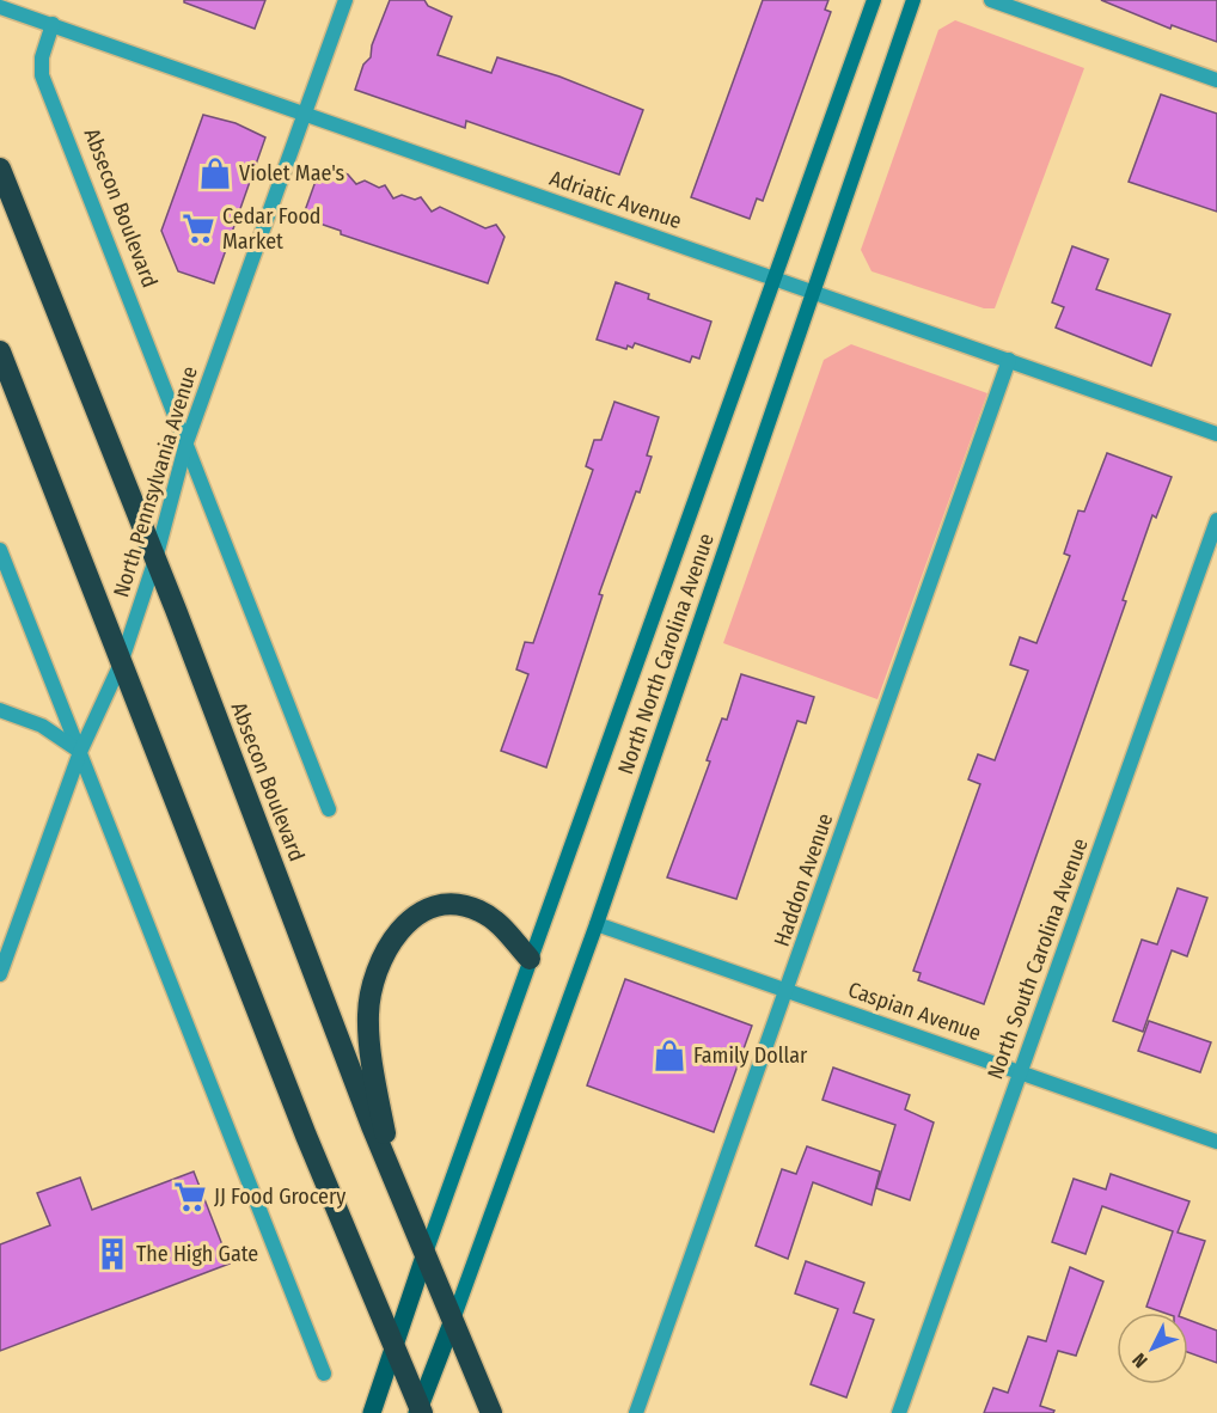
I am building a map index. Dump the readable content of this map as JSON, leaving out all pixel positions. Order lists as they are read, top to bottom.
{
  "streets": {
    "highway": ["Absecon Boulevard"],
    "street": [
      "Adriatic Avenue",
      "North Pennsylvania Avenue",
      "North North Carolina Avenue",
      "Haddon Avenue",
      "North South Carolina Avenue",
      "Caspian Avenue"
    ]
  },
  "crossings": [
    ["Adriatic Avenue", "Absecon Boulevard"],
    ["Adriatic Avenue", "North Pennsylvania Avenue"],
    ["Adriatic Avenue", "North North Carolina Avenue"],
    ["Adriatic Avenue", "Haddon Avenue"],
    ["Absecon Boulevard", "North Pennsylvania Avenue"],
    ["Absecon Boulevard", "North North Carolina Avenue"],
    ["North North Carolina Avenue", "Caspian Avenue"],
    ["Haddon Avenue", "Caspian Avenue"],
    ["North South Carolina Avenue", "Caspian Avenue"]
  ],
  "places": {
    "shop": ["Violet Mae's", "Family Dollar"],
    "supermarket": ["Cedar Food Market", "JJ Food Grocery"],
    "building": ["The High Gate"]
  },
  "north": "bottom left"
}
